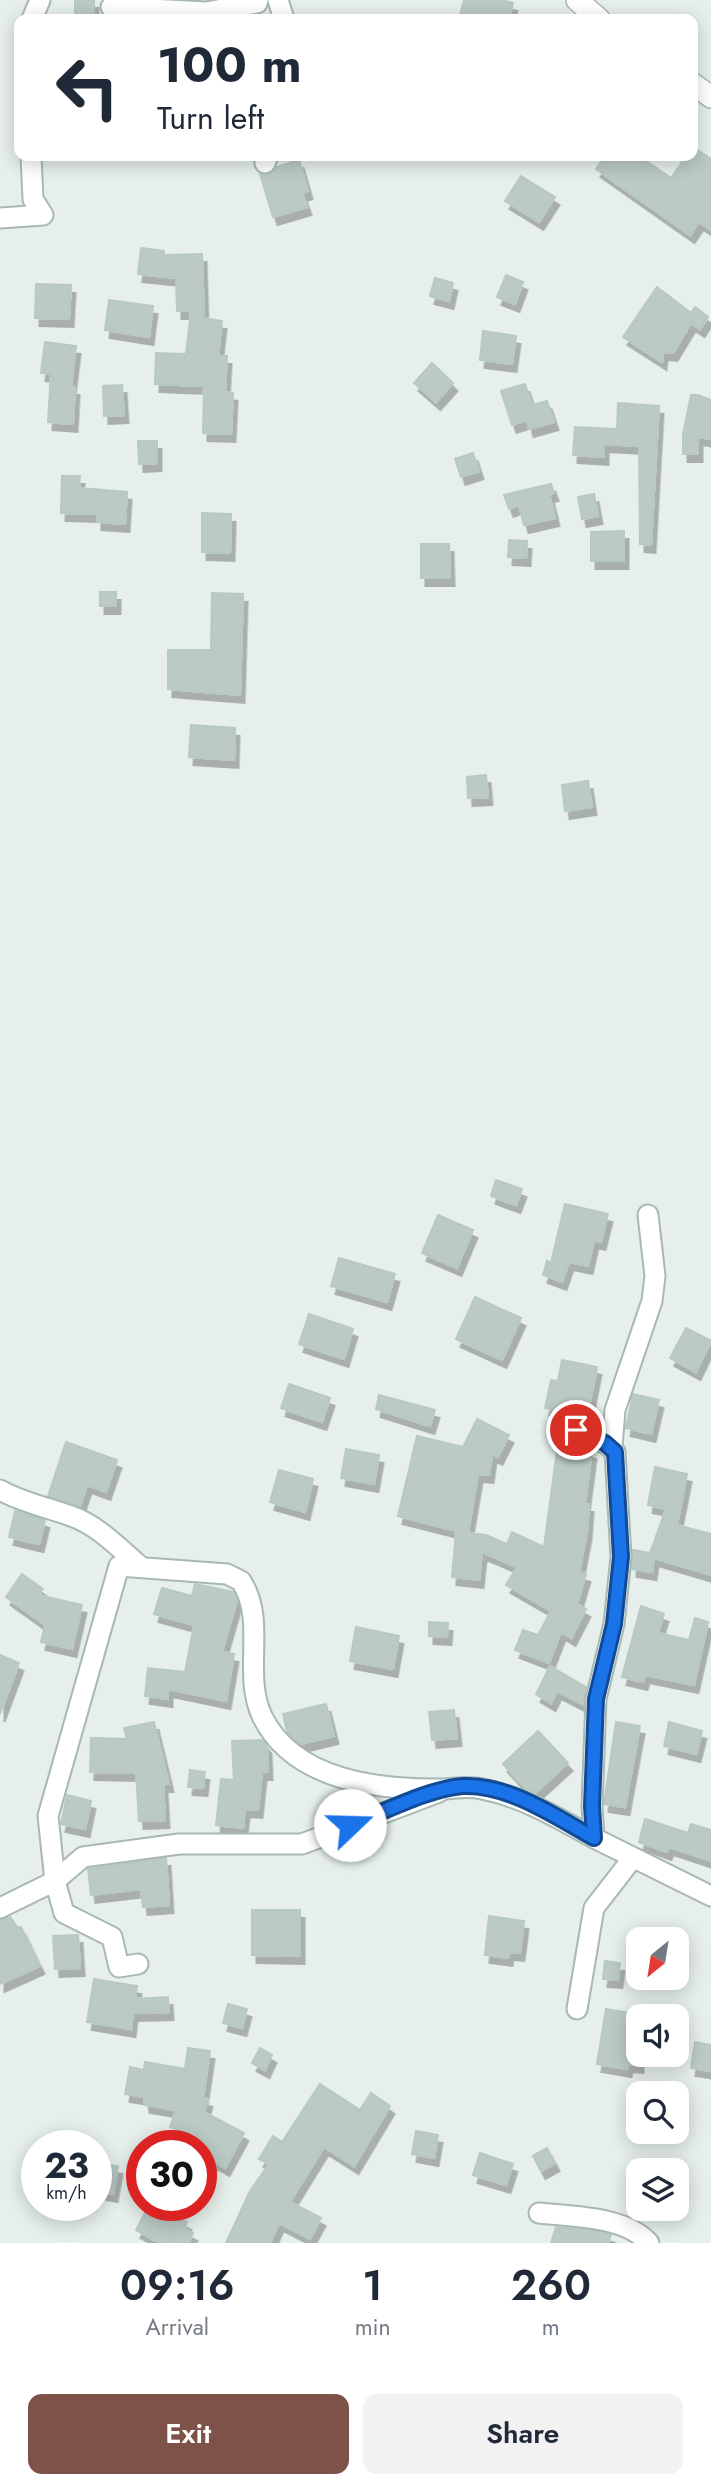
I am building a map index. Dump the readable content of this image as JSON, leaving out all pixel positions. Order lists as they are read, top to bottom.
{
  "north": "bottom left",
  "page": {
    "turn": ["100 m", "Turn left"],
    "speed": "23 km/h",
    "limit": "30",
    "eta": [
      "09:16",
      "Arrival",
      "1",
      "min",
      "260",
      "m"
    ],
    "buttons": ["Exit", "Share"]
  }
}
